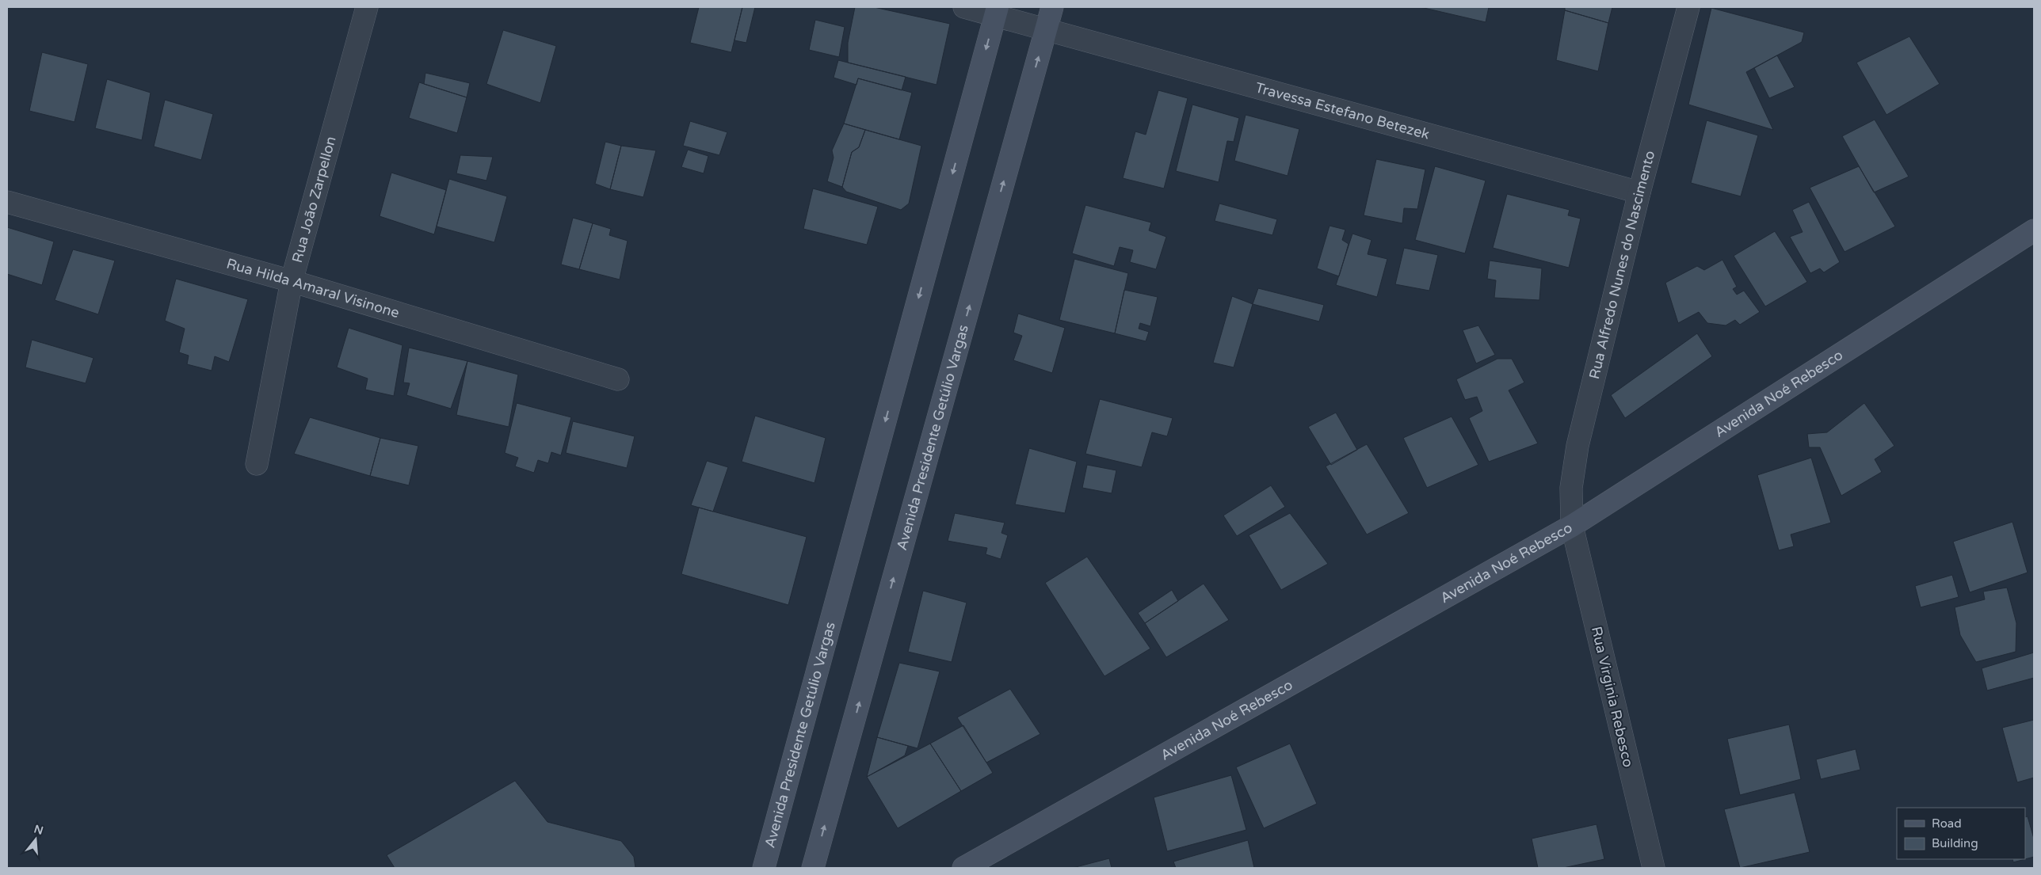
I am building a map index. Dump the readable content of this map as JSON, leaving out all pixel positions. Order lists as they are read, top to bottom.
{
  "streets": {
    "main road": ["Avenida Noé Rebesco", "Avenida Presidente Getúlio Vargas"],
    "street": [
      "Travessa Estefano Betezek",
      "Rua João Zarpellon",
      "Rua Alfredo Nunes do Nascimento",
      "Rua Hilda Amaral Visinone",
      "Rua Virginia Rebesco"
    ]
  },
  "crossings": [
    ["Travessa Estefano Betezek", "Rua Alfredo Nunes do Nascimento"],
    ["Travessa Estefano Betezek", "Avenida Presidente Getúlio Vargas"],
    ["Rua João Zarpellon", "Rua Hilda Amaral Visinone"],
    ["Rua Alfredo Nunes do Nascimento", "Avenida Noé Rebesco"],
    ["Rua Alfredo Nunes do Nascimento", "Rua Virginia Rebesco"],
    ["Avenida Noé Rebesco", "Rua Virginia Rebesco"]
  ],
  "legend": ["Road", "Building"],
  "north": "top"
}
